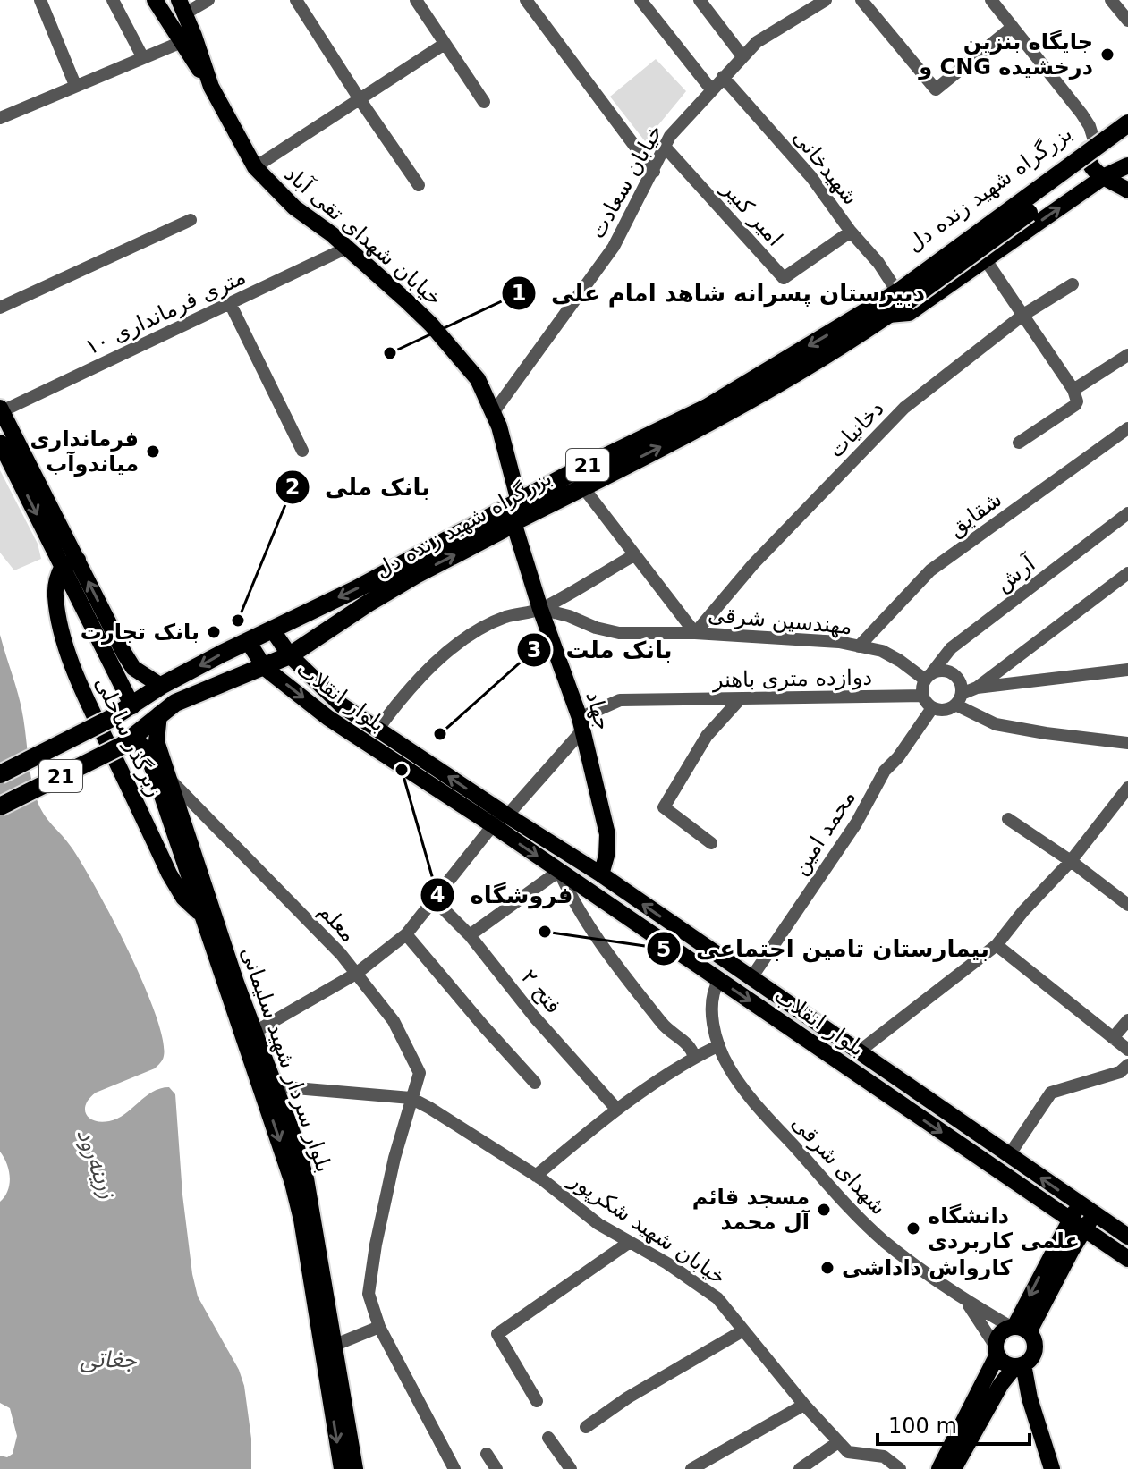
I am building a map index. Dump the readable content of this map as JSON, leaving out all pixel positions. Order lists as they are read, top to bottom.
{
  "streets": {
    "highway": ["بزرگراه شهید زنده دل", "21"],
    "main road": [
      "خیابان شهدای تقی آباد",
      "بلوار انقلاب",
      "جهاد",
      "زیرگذر ساحلی",
      "بلوار سردار شهید سلیمانی"
    ],
    "street": [
      "شهیدخانی",
      "خیابان سعادت",
      "امیر کبیر",
      "۱۰ متری فرمانداری",
      "دخانیات",
      "شقایق",
      "آرش",
      "مهندسین شرقی",
      "دوازده متری باهنر",
      "محمد امین",
      "معلم",
      "فتح ۲",
      "شهدای شرقی",
      "خیابان شهید شکرپور"
    ]
  },
  "crossings": [
    ["شهیدخانی", "خیابان سعادت"],
    ["شهیدخانی", "بزرگراه شهید زنده دل"],
    ["شهیدخانی", "امیر کبیر"],
    ["شهیدخانی", "21"],
    ["خیابان سعادت", "امیر کبیر"],
    ["خیابان سعادت", "خیابان شهدای تقی آباد"],
    ["بزرگراه شهید زنده دل", "خیابان شهدای تقی آباد"],
    ["بزرگراه شهید زنده دل", "21"],
    ["بزرگراه شهید زنده دل", "بلوار انقلاب"],
    ["بزرگراه شهید زنده دل", "جهاد"],
    ["خیابان شهدای تقی آباد", "۱۰ متری فرمانداری"],
    ["دخانیات", "مهندسین شرقی"],
    ["21", "بلوار انقلاب"],
    ["21", "بلوار سردار شهید سلیمانی"],
    ["شقایق", "مهندسین شرقی"],
    ["آرش", "مهندسین شرقی"],
    ["آرش", "دوازده متری باهنر"],
    ["آرش", "محمد امین"],
    ["مهندسین شرقی", "دوازده متری باهنر"],
    ["مهندسین شرقی", "جهاد"],
    ["مهندسین شرقی", "محمد امین"],
    ["دوازده متری باهنر", "جهاد"],
    ["دوازده متری باهنر", "محمد امین"],
    ["بلوار انقلاب", "جهاد"],
    ["بلوار انقلاب", "محمد امین"],
    ["بلوار انقلاب", "شهدای شرقی"],
    ["زیرگذر ساحلی", "بلوار سردار شهید سلیمانی"],
    ["معلم", "بلوار سردار شهید سلیمانی"],
    ["معلم", "خیابان شهید شکرپور"]
  ],
  "water": ["زرینه‌رود", "جغاتی"],
  "places": [
    "جایگاه بنزین و CNG درخشیده",
    "دبیرستان پسرانه شاهد امام علی",
    "فرمانداری میاندوآب",
    "بانک ملی",
    "بانک تجارت",
    "بانک ملت",
    "فروشگاه",
    "بیمارستان تامین اجتماعی",
    "مسجد قائم آل محمد",
    "دانشگاه علمی کاربردی",
    "کارواش داداشی"
  ],
  "scale_bar": "100 m"
}
